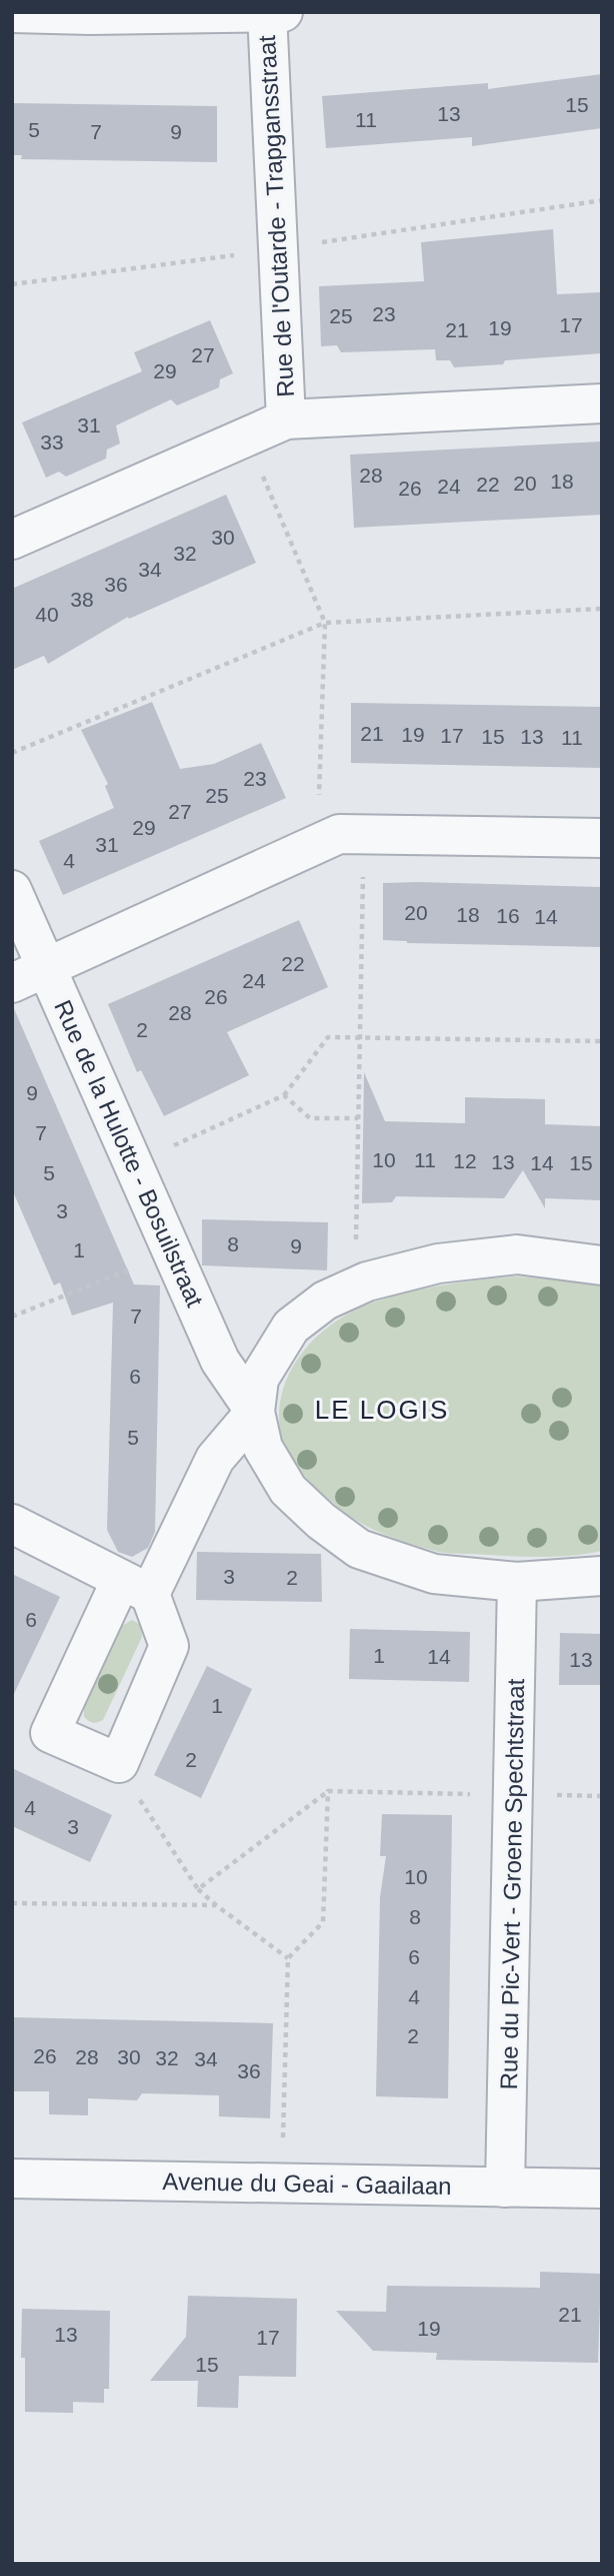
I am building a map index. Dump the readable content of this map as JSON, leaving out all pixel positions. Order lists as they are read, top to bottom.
{
  "streets": {
    "street": [
      "Rue de l'Outarde - Trapgansstraat",
      "Rue de la Hulotte - Bosuilstraat",
      "Rue du Pic-Vert - Groene Spechtstraat",
      "Avenue du Geai - Gaailaan"
    ]
  },
  "crossings": [
    ["Rue du Pic-Vert - Groene Spechtstraat", "Avenue du Geai - Gaailaan"]
  ],
  "districts": ["LE LOGIS"],
  "house_numbers": [
    "15",
    "13",
    "11",
    "5",
    "7",
    "9",
    "23",
    "25",
    "17",
    "19",
    "21",
    "27",
    "29",
    "31",
    "33",
    "28",
    "18",
    "20",
    "22",
    "24",
    "26",
    "30",
    "32",
    "34",
    "36",
    "38",
    "40",
    "21",
    "19",
    "17",
    "15",
    "13",
    "11",
    "23",
    "25",
    "27",
    "29",
    "31",
    "4",
    "20",
    "18",
    "16",
    "14",
    "22",
    "24",
    "26",
    "28",
    "2",
    "9",
    "7",
    "10",
    "11",
    "12",
    "13",
    "14",
    "15",
    "5",
    "3",
    "8",
    "9",
    "1",
    "7",
    "6",
    "5",
    "3",
    "2",
    "6",
    "1",
    "14",
    "13",
    "1",
    "2",
    "4",
    "3",
    "10",
    "8",
    "6",
    "4",
    "2",
    "26",
    "28",
    "30",
    "32",
    "34",
    "36",
    "21",
    "19",
    "13",
    "17",
    "15"
  ]
}
